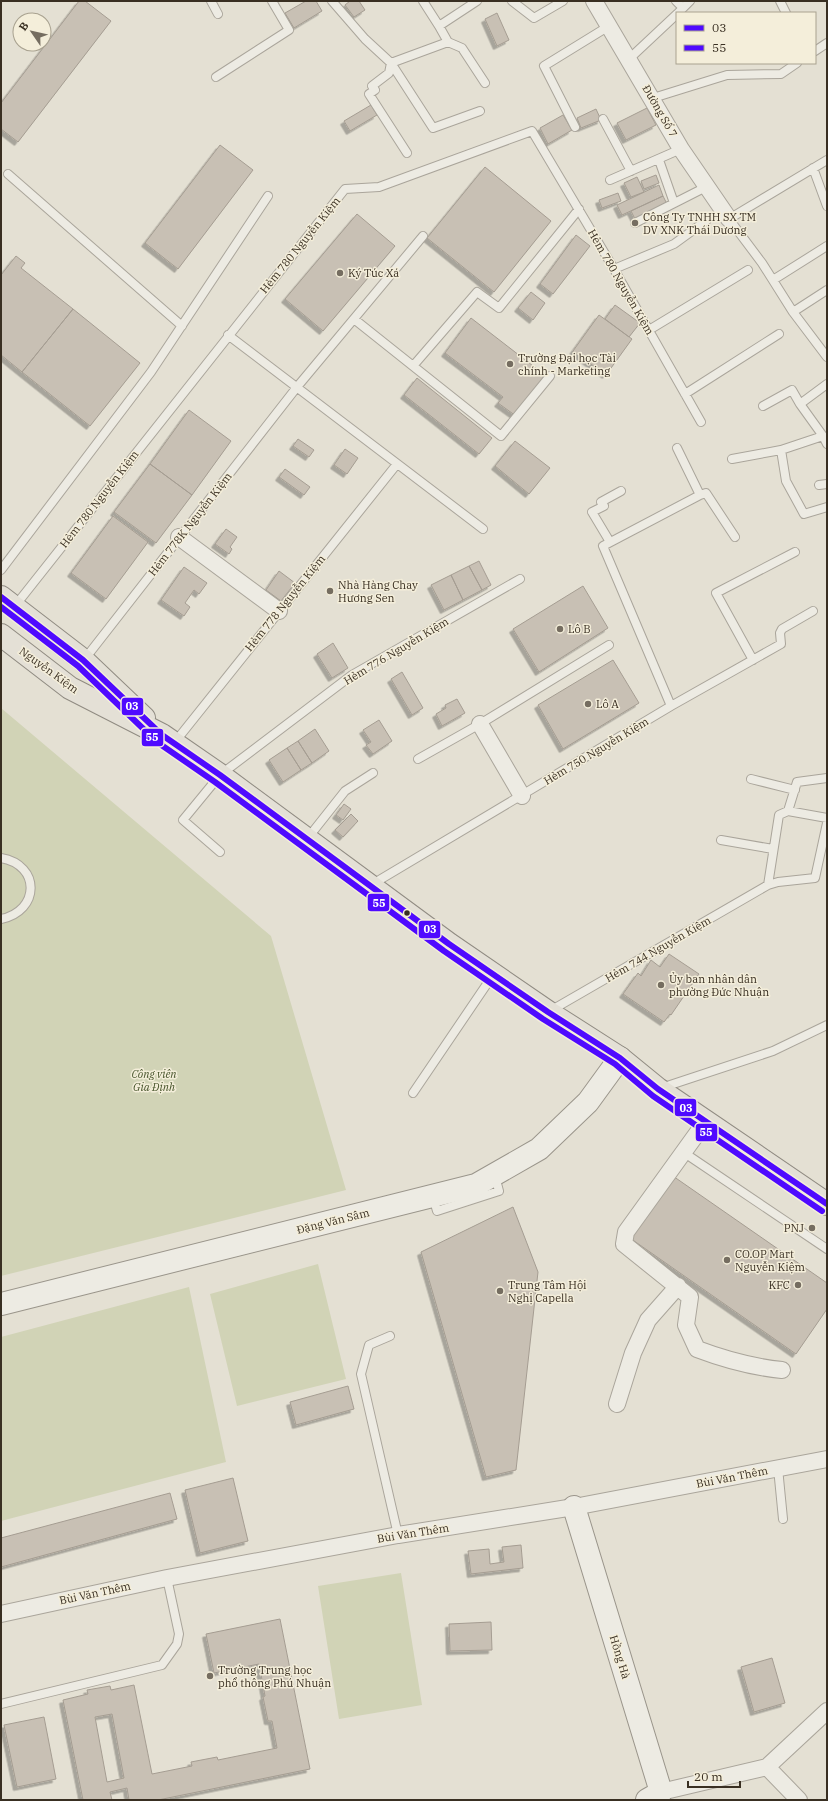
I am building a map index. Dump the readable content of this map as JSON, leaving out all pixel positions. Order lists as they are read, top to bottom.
{
  "streets": {
    "main road": ["Nguyễn Kiệm"],
    "street": [
      "Đường Số 7",
      "Đặng Văn Sâm",
      "Bùi Văn Thêm",
      "Hồng Hà"
    ],
    "lane": [
      "Hẻm 780 Nguyễn Kiệm",
      "Hẻm 778K Nguyễn Kiệm",
      "Hẻm 778 Nguyễn Kiệm",
      "Hẻm 776 Nguyễn Kiệm",
      "Hẻm 750 Nguyễn Kiệm",
      "Hẻm 744 Nguyễn Kiệm"
    ]
  },
  "crossings": [
    ["Hẻm 778 Nguyễn Kiệm", "Nguyễn Kiệm"],
    ["Hẻm 776 Nguyễn Kiệm", "Nguyễn Kiệm"],
    ["Nguyễn Kiệm", "Hẻm 750 Nguyễn Kiệm"],
    ["Nguyễn Kiệm", "Hẻm 744 Nguyễn Kiệm"],
    ["Nguyễn Kiệm", "Đặng Văn Sâm"],
    ["Bùi Văn Thêm", "Hồng Hà"]
  ],
  "parks": ["Công viên Gia Định"],
  "places": [
    "Công Ty TNHH SX TM DV XNK Thái Dương",
    "Ký Túc Xá",
    "Trường Đại học Tài chính - Marketing",
    "Nhà Hàng Chay Hương Sen",
    "Lô B",
    "Lô A",
    "Ủy ban nhân dân phường Đức Nhuận",
    "PNJ",
    "CO.OP Mart Nguyễn Kiệm",
    "KFC",
    "Trung Tâm Hội Nghị Capella",
    "Trường Trung học phổ thông Phú Nhuận"
  ],
  "lines": ["transit line 03", "transit line 55"],
  "legend": ["03", "55"],
  "scale_bar": "20 m",
  "north": "top left"
}
